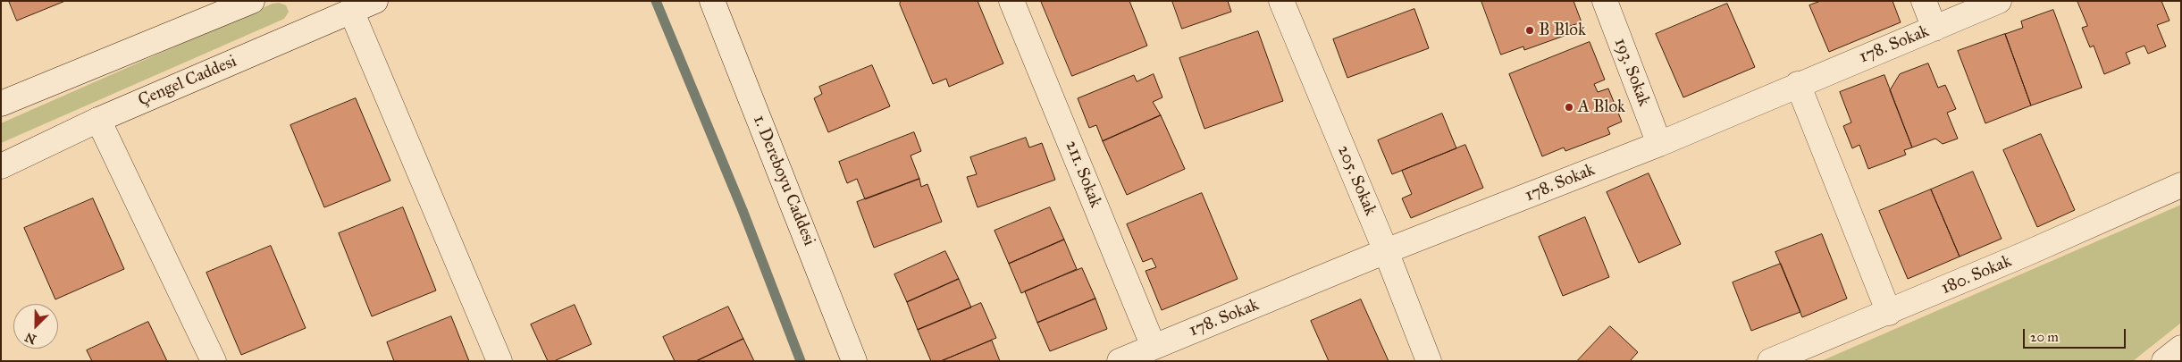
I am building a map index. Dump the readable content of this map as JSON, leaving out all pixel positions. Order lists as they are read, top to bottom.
{
  "streets": {
    "street": [
      "178. Sokak",
      "193. Sokak",
      "Çengel Caddesi",
      "211. Sokak",
      "1. Dereboyu Caddesi",
      "205. Sokak",
      "180. Sokak"
    ]
  },
  "crossings": [
    ["178. Sokak", "193. Sokak"],
    ["178. Sokak", "211. Sokak"],
    ["178. Sokak", "205. Sokak"]
  ],
  "places": ["B Blok", "A Blok"],
  "scale_bar": "20 m",
  "north": "bottom left"
}
